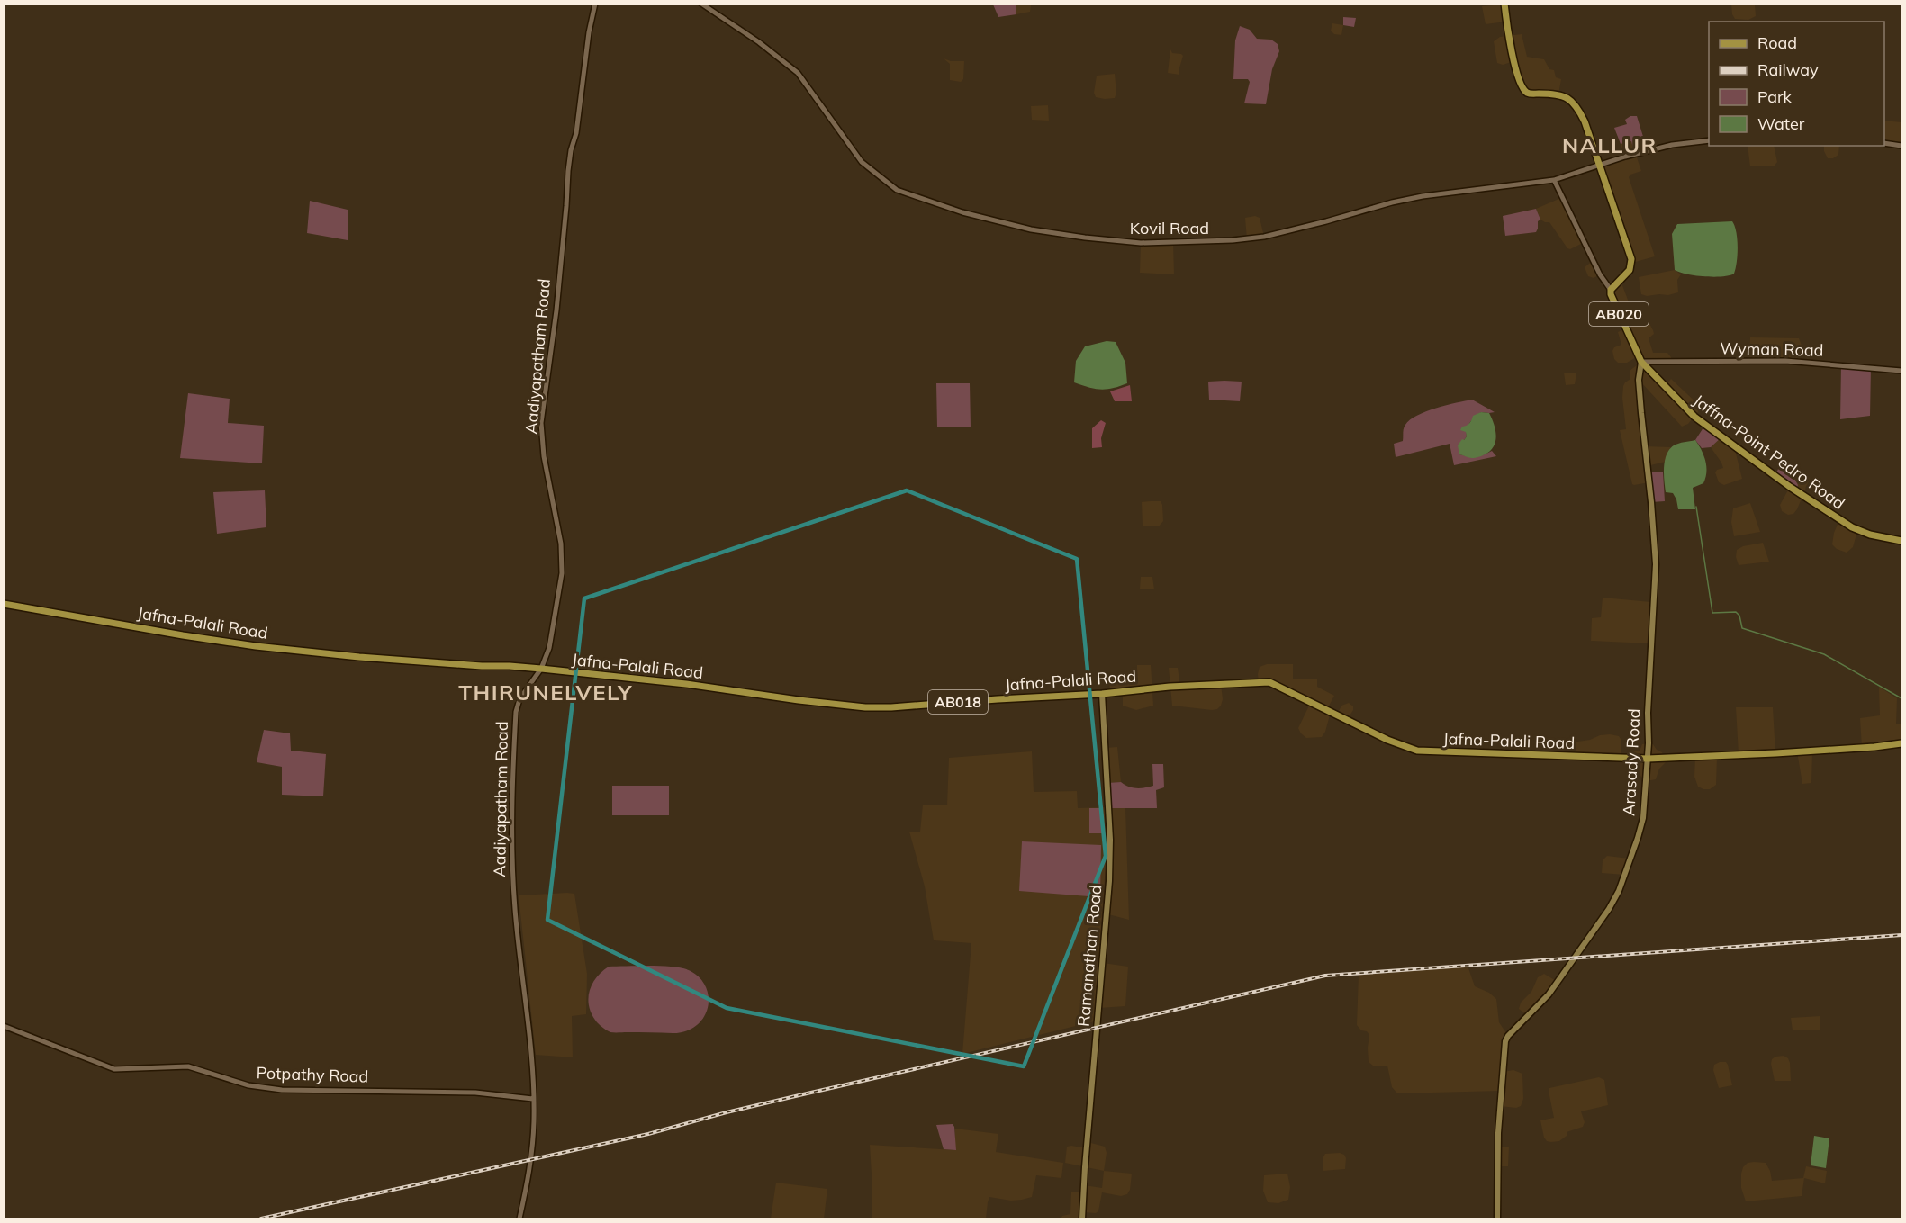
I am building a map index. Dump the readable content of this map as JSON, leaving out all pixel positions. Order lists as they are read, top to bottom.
{
  "streets": {
    "main road": [
      "AB020",
      "Jaffna-Point Pedro Road",
      "Jafna-Palali Road",
      "AB018",
      "Arasady Road",
      "Ramanathan Road"
    ],
    "street": [
      "Kovil Road",
      "Wyman Road",
      "Aadiyapatham Road",
      "Potpathy Road"
    ]
  },
  "crossings": [
    ["Kovil Road", "AB020"],
    ["AB020", "Jaffna-Point Pedro Road"],
    ["Wyman Road", "Jaffna-Point Pedro Road"],
    ["Wyman Road", "Arasady Road"],
    ["Aadiyapatham Road", "Jafna-Palali Road"],
    ["Aadiyapatham Road", "Potpathy Road"],
    ["Jaffna-Point Pedro Road", "Arasady Road"],
    ["Jafna-Palali Road", "Arasady Road"],
    ["Jafna-Palali Road", "Ramanathan Road"]
  ],
  "districts": ["NALLUR", "THIRUNELVELY"],
  "legend": [
    "Road",
    "Railway",
    "Park",
    "Water"
  ]
}
